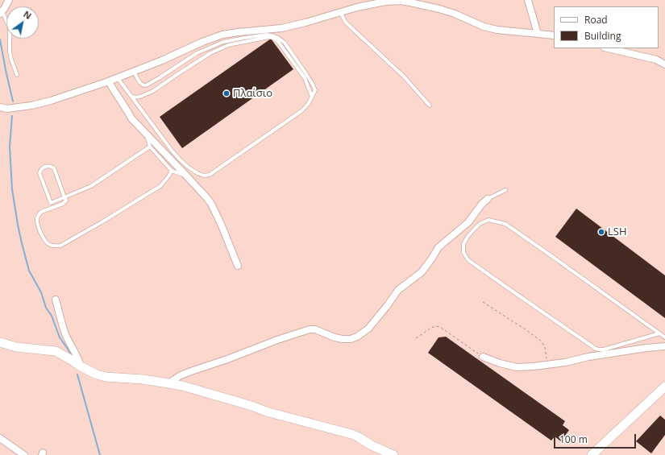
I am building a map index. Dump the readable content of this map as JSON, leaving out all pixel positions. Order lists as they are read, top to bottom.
{
  "places": ["Πλαίσιο", "LSH"],
  "legend": ["Road", "Building"],
  "scale_bar": "100 m",
  "north": "top right"
}
